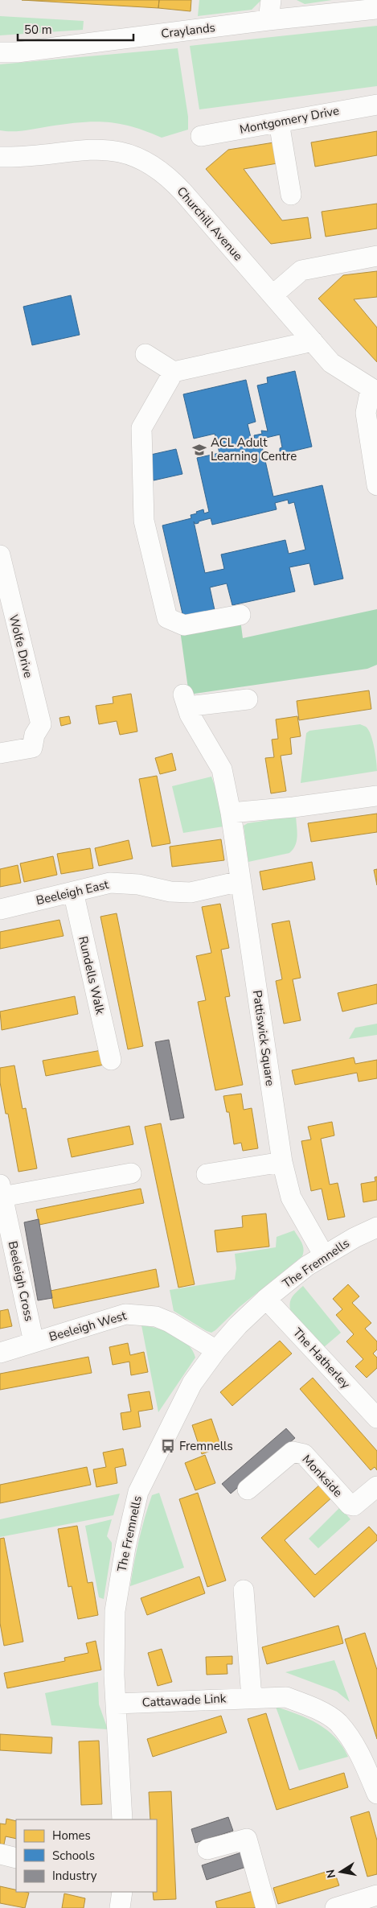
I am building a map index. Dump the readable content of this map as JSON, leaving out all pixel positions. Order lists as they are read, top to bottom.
{
  "streets": {
    "street": [
      "Craylands",
      "Montgomery Drive",
      "Churchill Avenue",
      "Wolfe Drive",
      "Beeleigh East",
      "Rundells Walk",
      "Pattiswick Square",
      "The Fremnells",
      "Beeleigh Cross",
      "Beeleigh West",
      "The Hatherley",
      "Monkside",
      "Cattawade Link"
    ]
  },
  "crossings": [
    ["Beeleigh East", "Rundells Walk"],
    ["Beeleigh East", "Pattiswick Square"],
    ["Pattiswick Square", "The Fremnells"],
    ["The Fremnells", "Beeleigh West"],
    ["The Fremnells", "The Hatherley"],
    ["The Fremnells", "Cattawade Link"],
    ["Beeleigh Cross", "Beeleigh West"]
  ],
  "places": {
    "school or university": ["ACL Adult Learning Centre"],
    "bus stop": ["Fremnells"]
  },
  "legend": ["Homes", "Schools", "Industry"],
  "scale_bar": "50 m",
  "north": "left"
}
